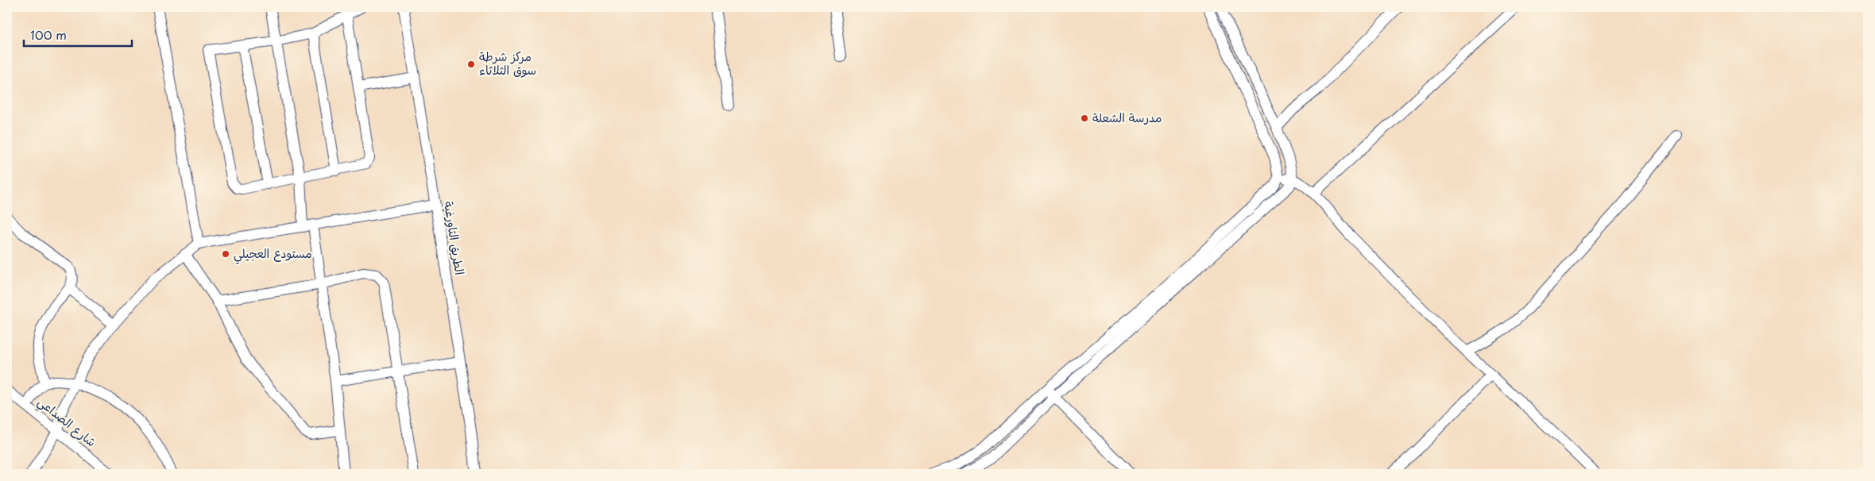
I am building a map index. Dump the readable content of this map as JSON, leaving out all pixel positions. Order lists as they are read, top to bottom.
{
  "streets": {
    "street": ["الطريق التاورغية", "شارع الصداعي"]
  },
  "places": ["مركز شرطة سوق الثلاثاء", "مدرسة الشعلة", "مستودع العجيلي"],
  "scale_bar": "100 m"
}
